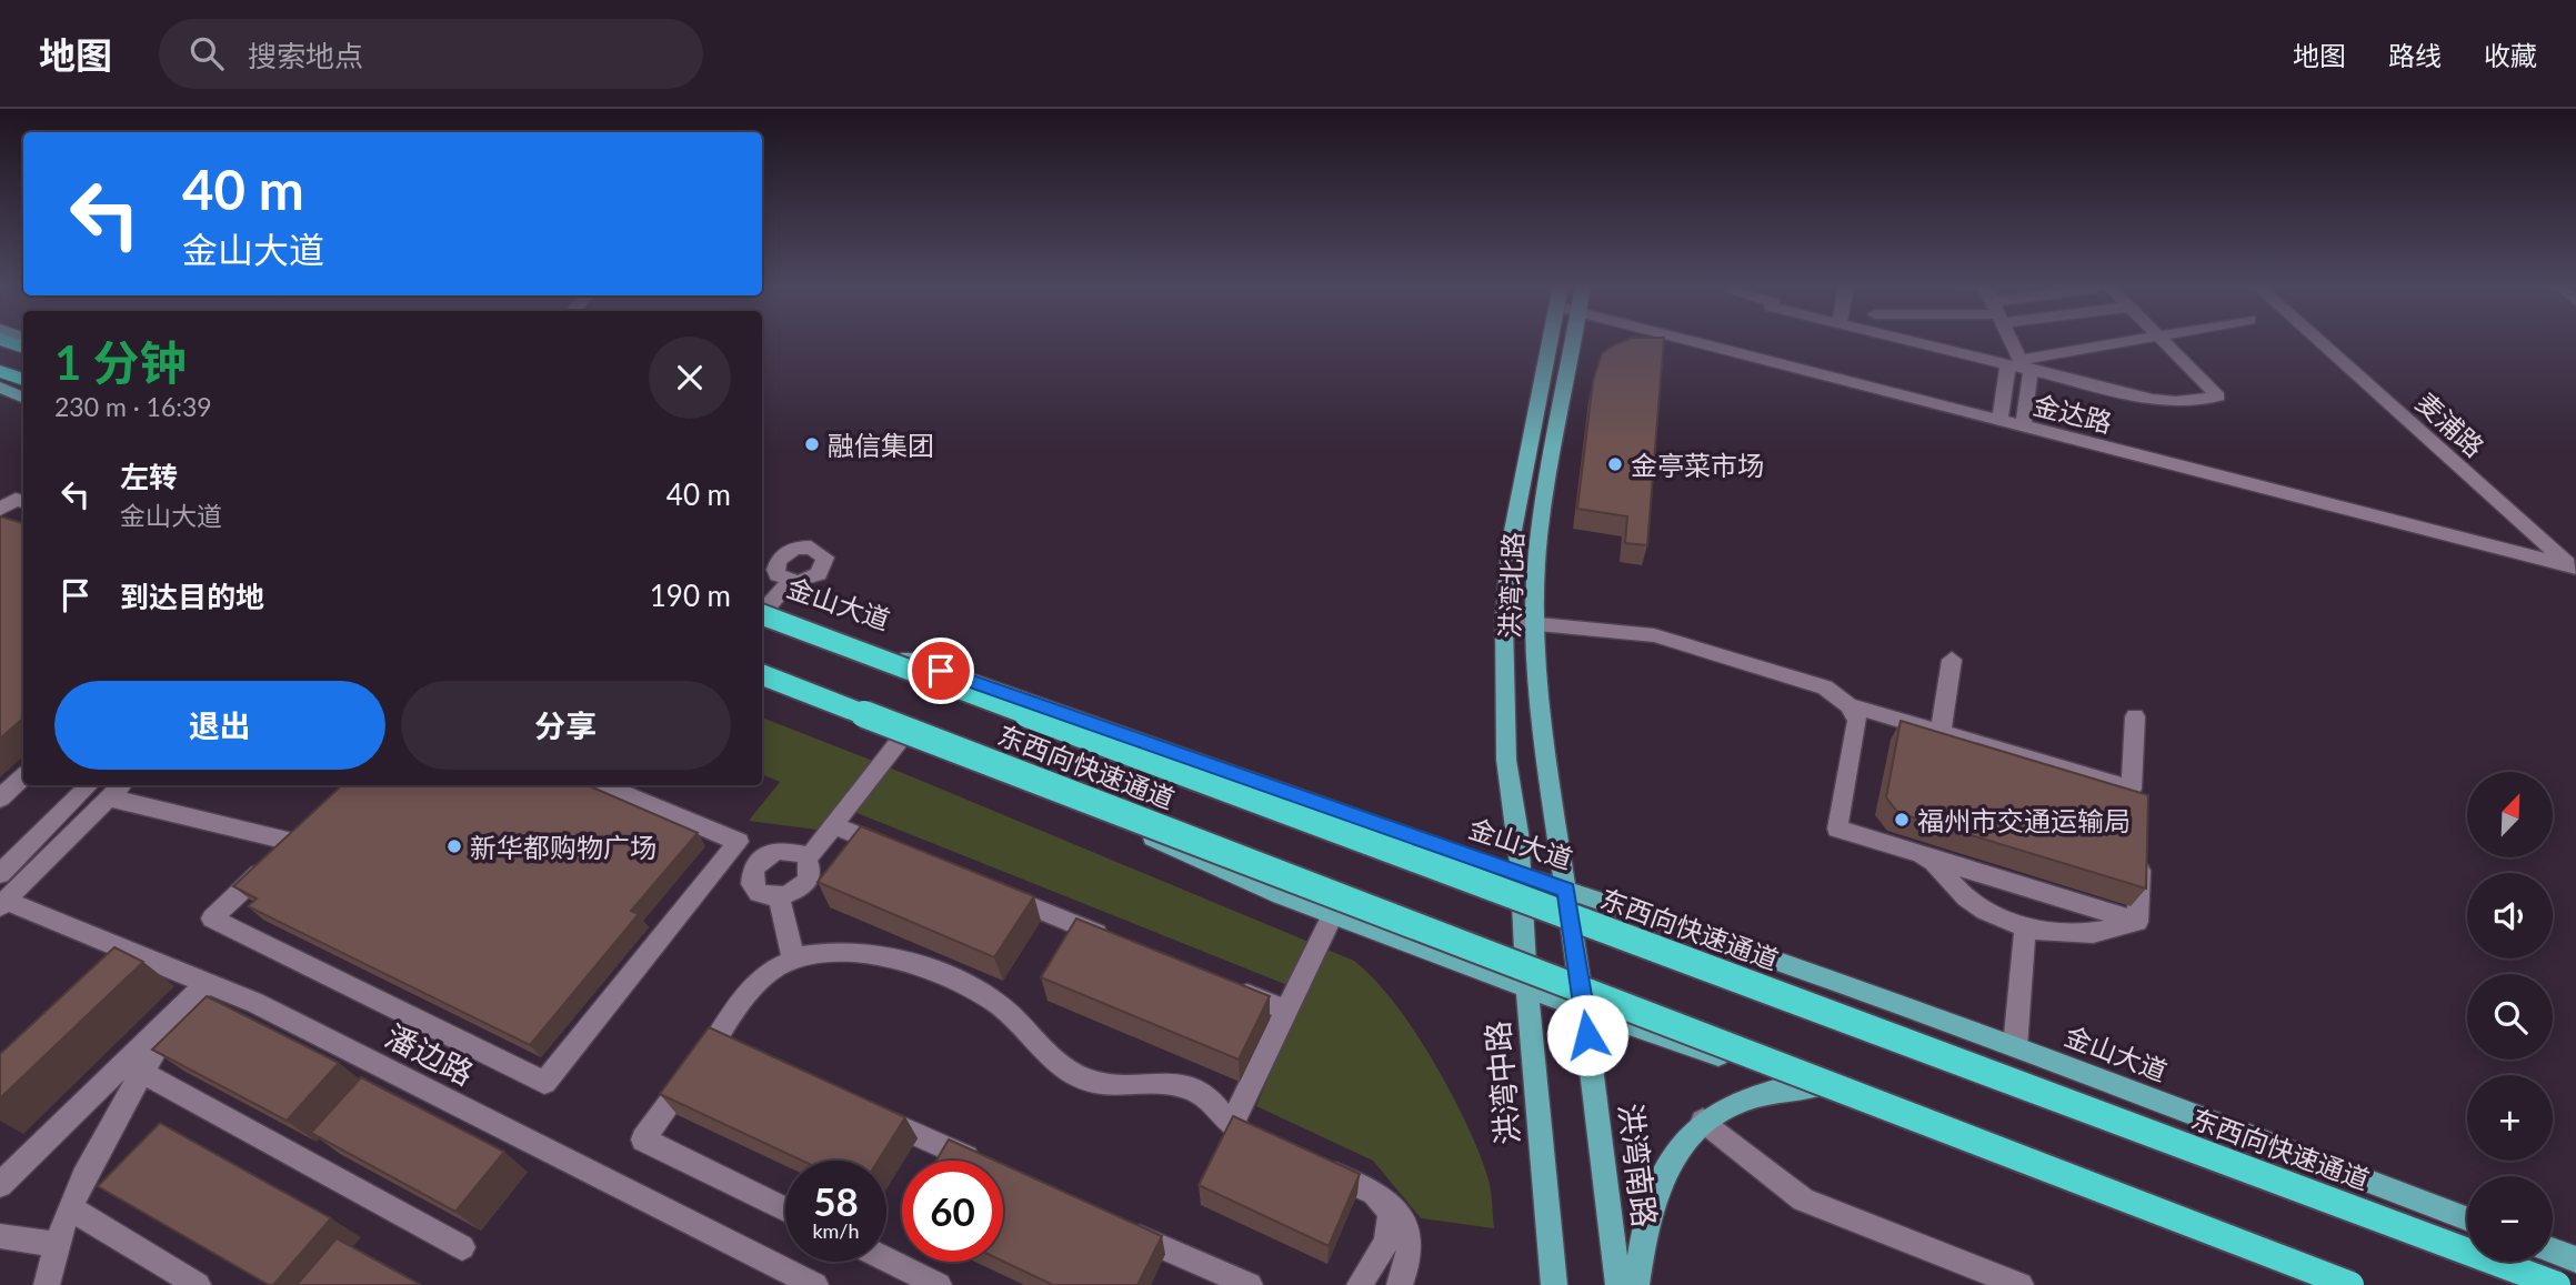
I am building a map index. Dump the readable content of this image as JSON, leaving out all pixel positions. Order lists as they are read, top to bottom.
{
  "streets": {
    "highway": ["东西向快速通道"],
    "main road": [
      "洪湾北路",
      "金山大道",
      "洪湾中路",
      "洪湾南路"
    ],
    "street": ["金达路", "麦浦路", "潘边路"]
  },
  "crossings": [
    ["金达路", "麦浦路"],
    ["洪湾北路", "金山大道"],
    ["洪湾北路", "洪湾中路"],
    ["洪湾北路", "洪湾南路"],
    ["金山大道", "洪湾中路"]
  ],
  "places": [
    "融信集团",
    "金亭菜市场",
    "福州市交通运输局",
    "新华都购物广场"
  ],
  "north": "top right",
  "page": {
    "header": "地图",
    "search": "搜索地点",
    "nav": ["地图", "路线", "收藏"],
    "turn": ["40 m", "金山大道"],
    "heading": ["1 分钟", "230 m · 16:39"],
    "list": [
      {
        "name": "左转",
        "note": "金山大道",
        "value": "40 m"
      },
      {
        "name": "到达目的地",
        "value": "190 m"
      }
    ],
    "buttons": ["退出", "分享"],
    "map_buttons": ["+", "−"],
    "speed": "58 km/h",
    "limit": "60"
  }
}
